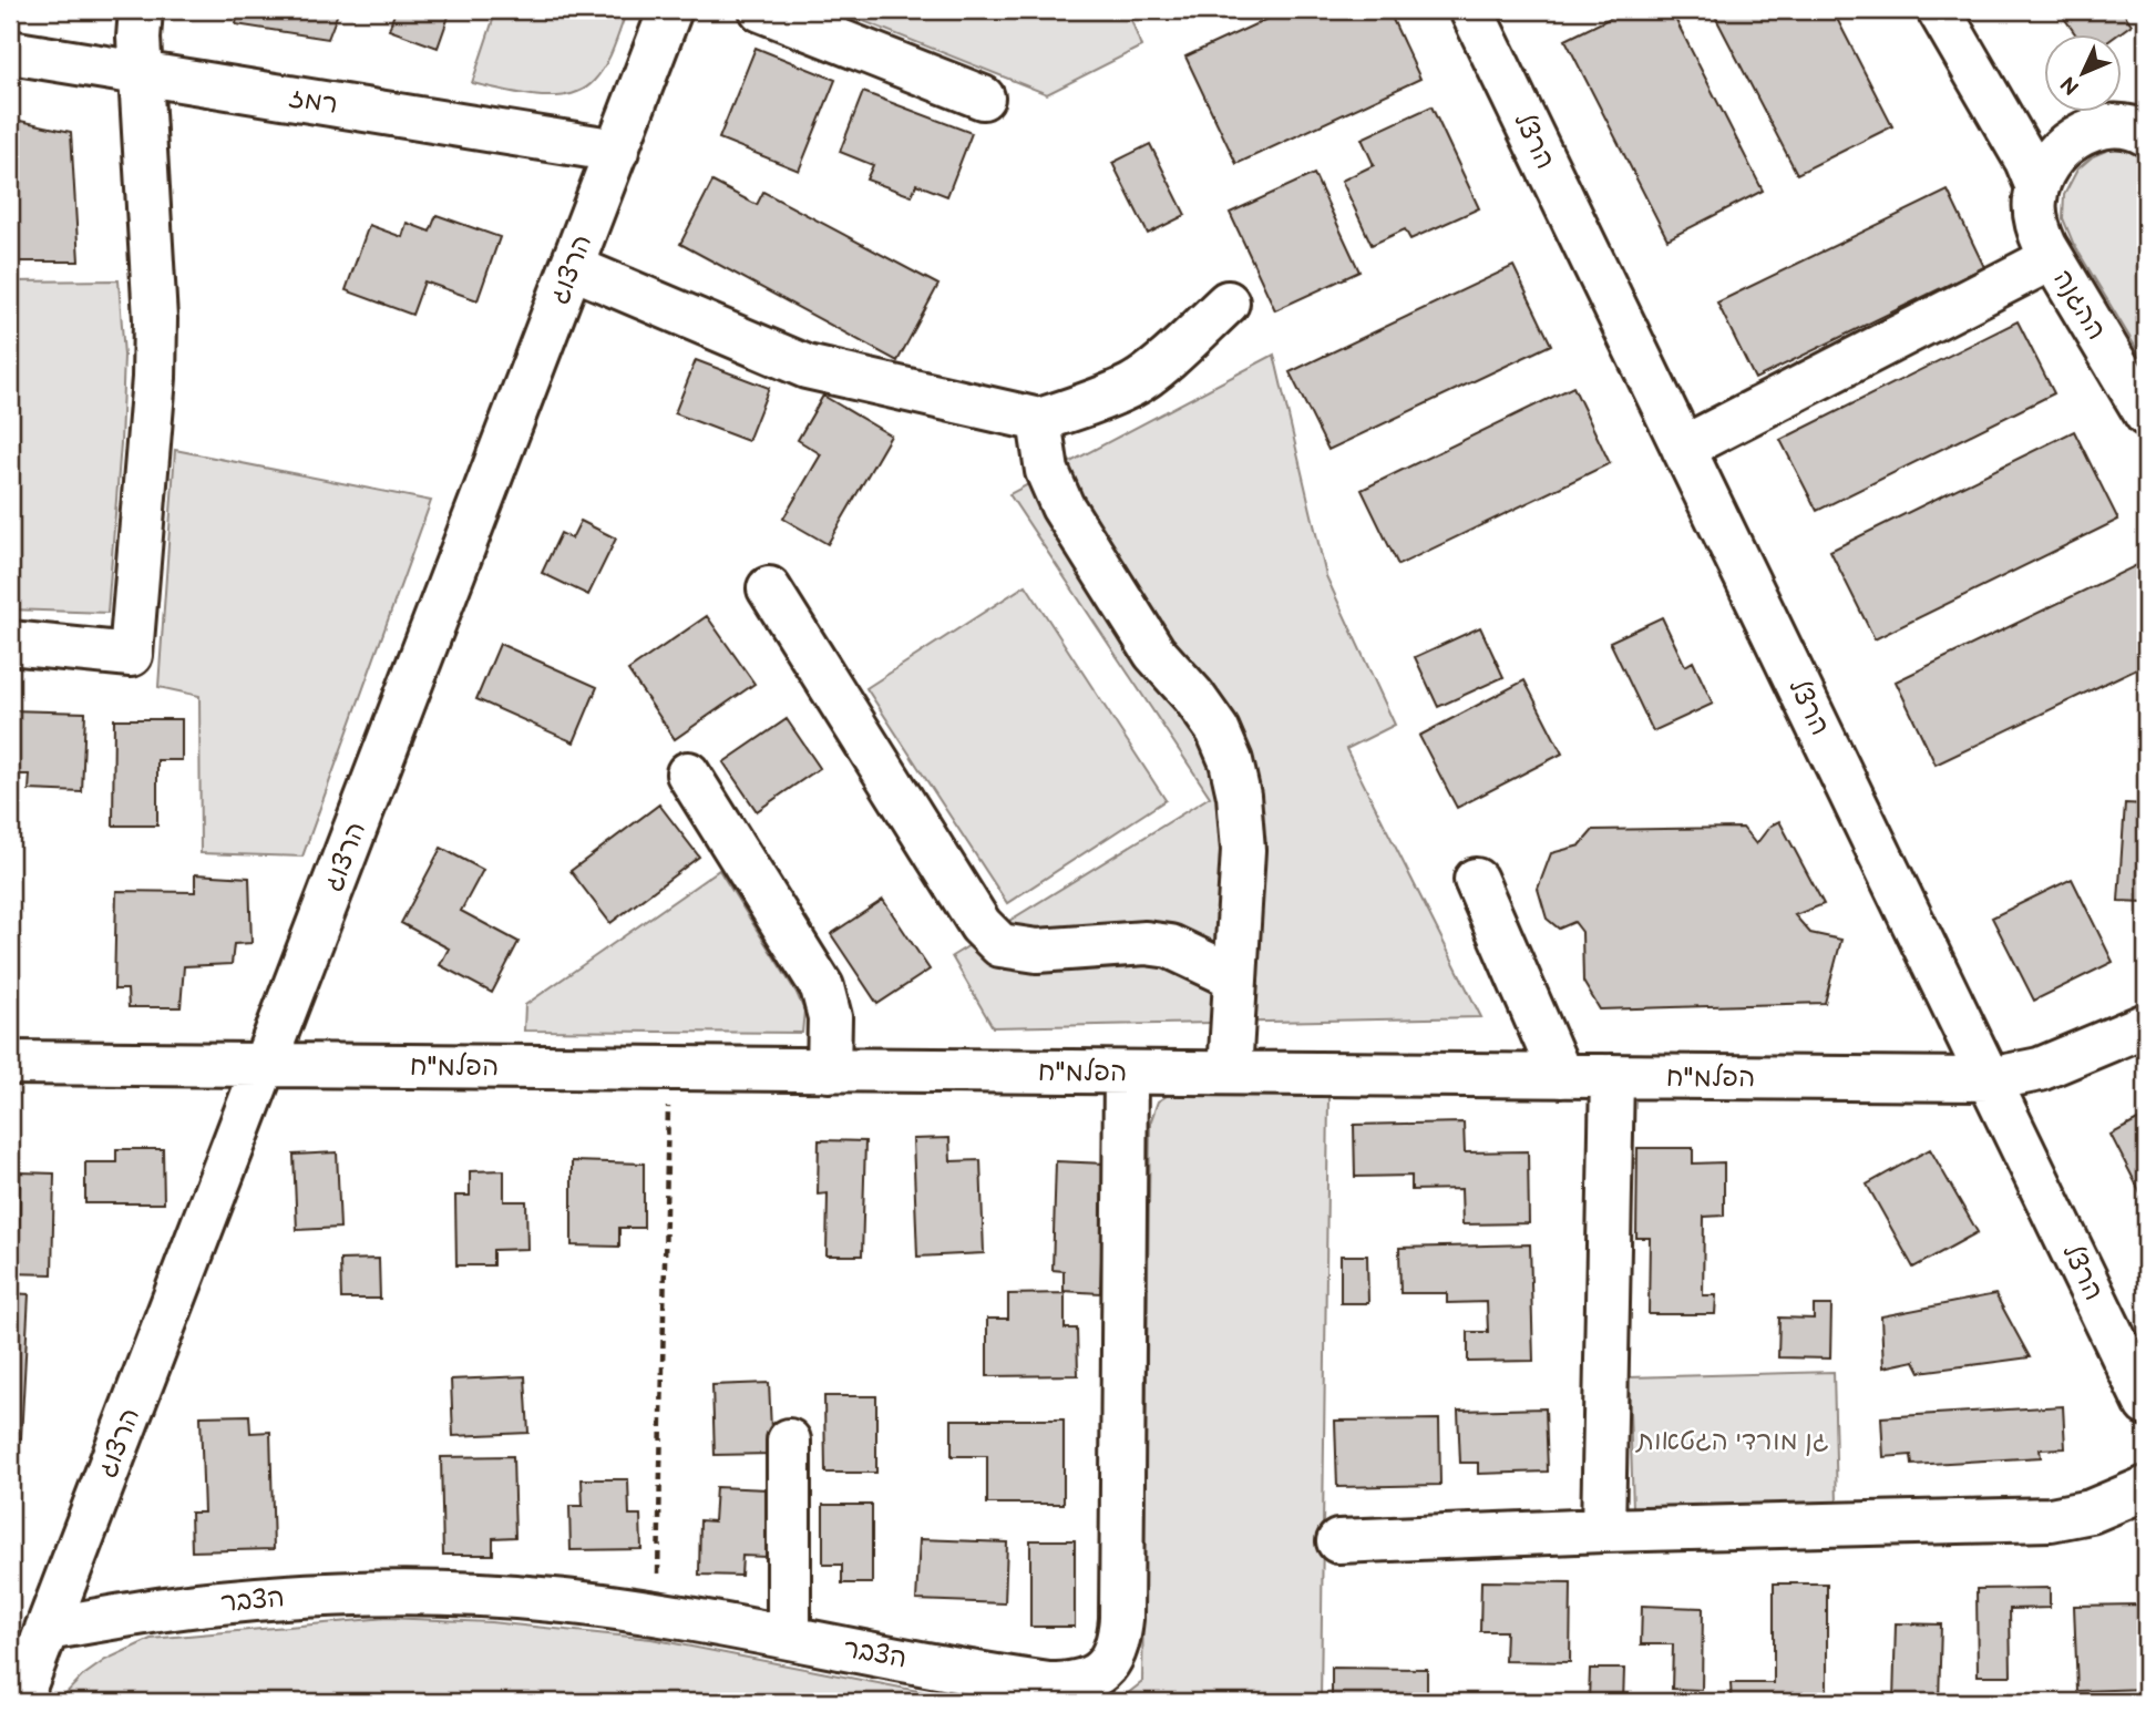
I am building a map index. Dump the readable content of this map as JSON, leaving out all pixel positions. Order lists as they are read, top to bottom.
{
  "streets": {
    "street": [
      "רמז",
      "הרצל",
      "הרצוג",
      "ההגנה",
      "הפלמ\"ח",
      "הצבר"
    ]
  },
  "crossings": [
    ["רמז", "הרצוג"],
    ["הרצל", "הפלמ\"ח"],
    ["הרצוג", "הפלמ\"ח"],
    ["הרצוג", "הצבר"],
    ["הפלמ\"ח", "הצבר"]
  ],
  "parks": ["גן מורדי הגטאות"],
  "north": "bottom left"
}
